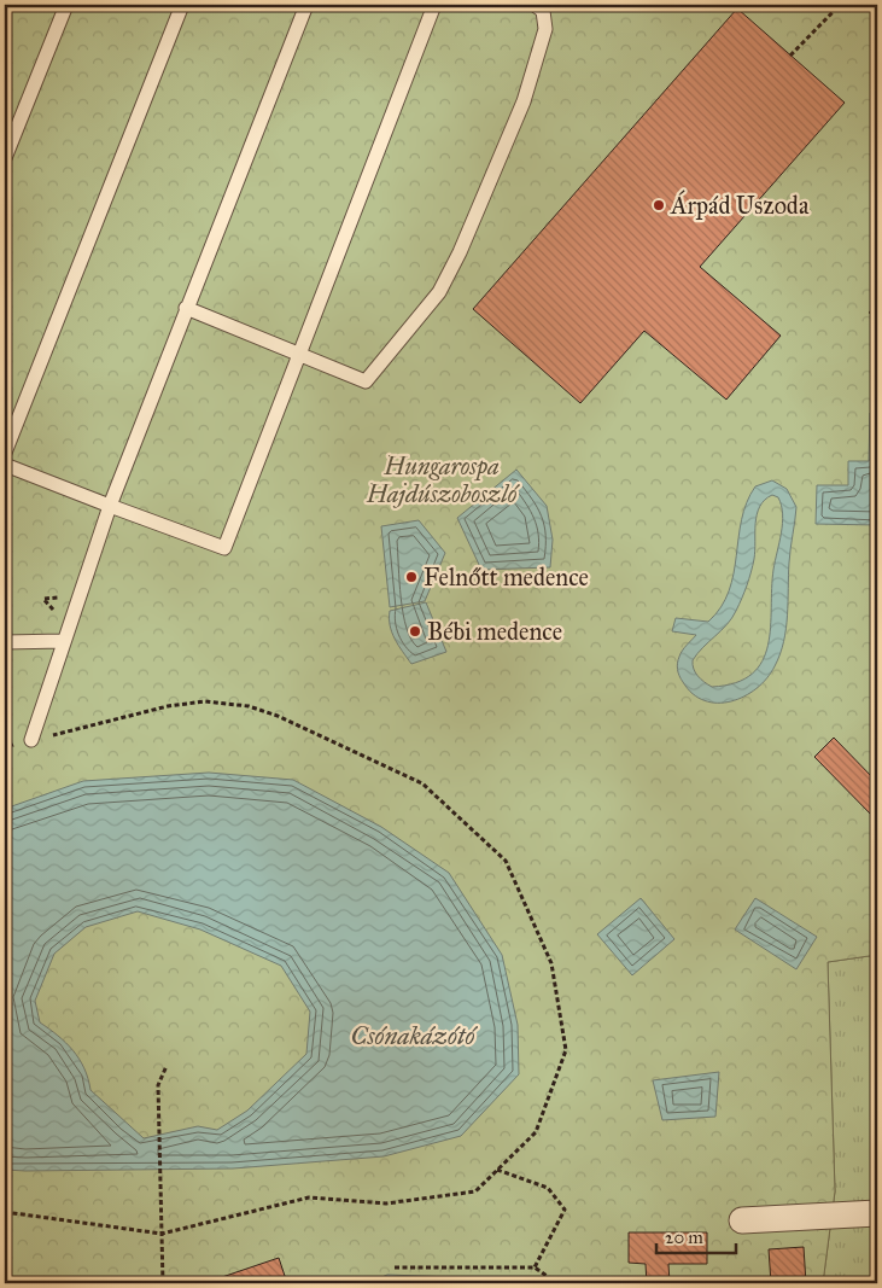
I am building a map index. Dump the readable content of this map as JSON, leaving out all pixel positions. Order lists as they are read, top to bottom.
{
  "water": ["Csónakázótó"],
  "parks": ["Hungarospa Hajdúszoboszló"],
  "places": ["Árpád Uszoda", "Felnőtt medence", "Bébi medence"],
  "scale_bar": "20 m"
}
